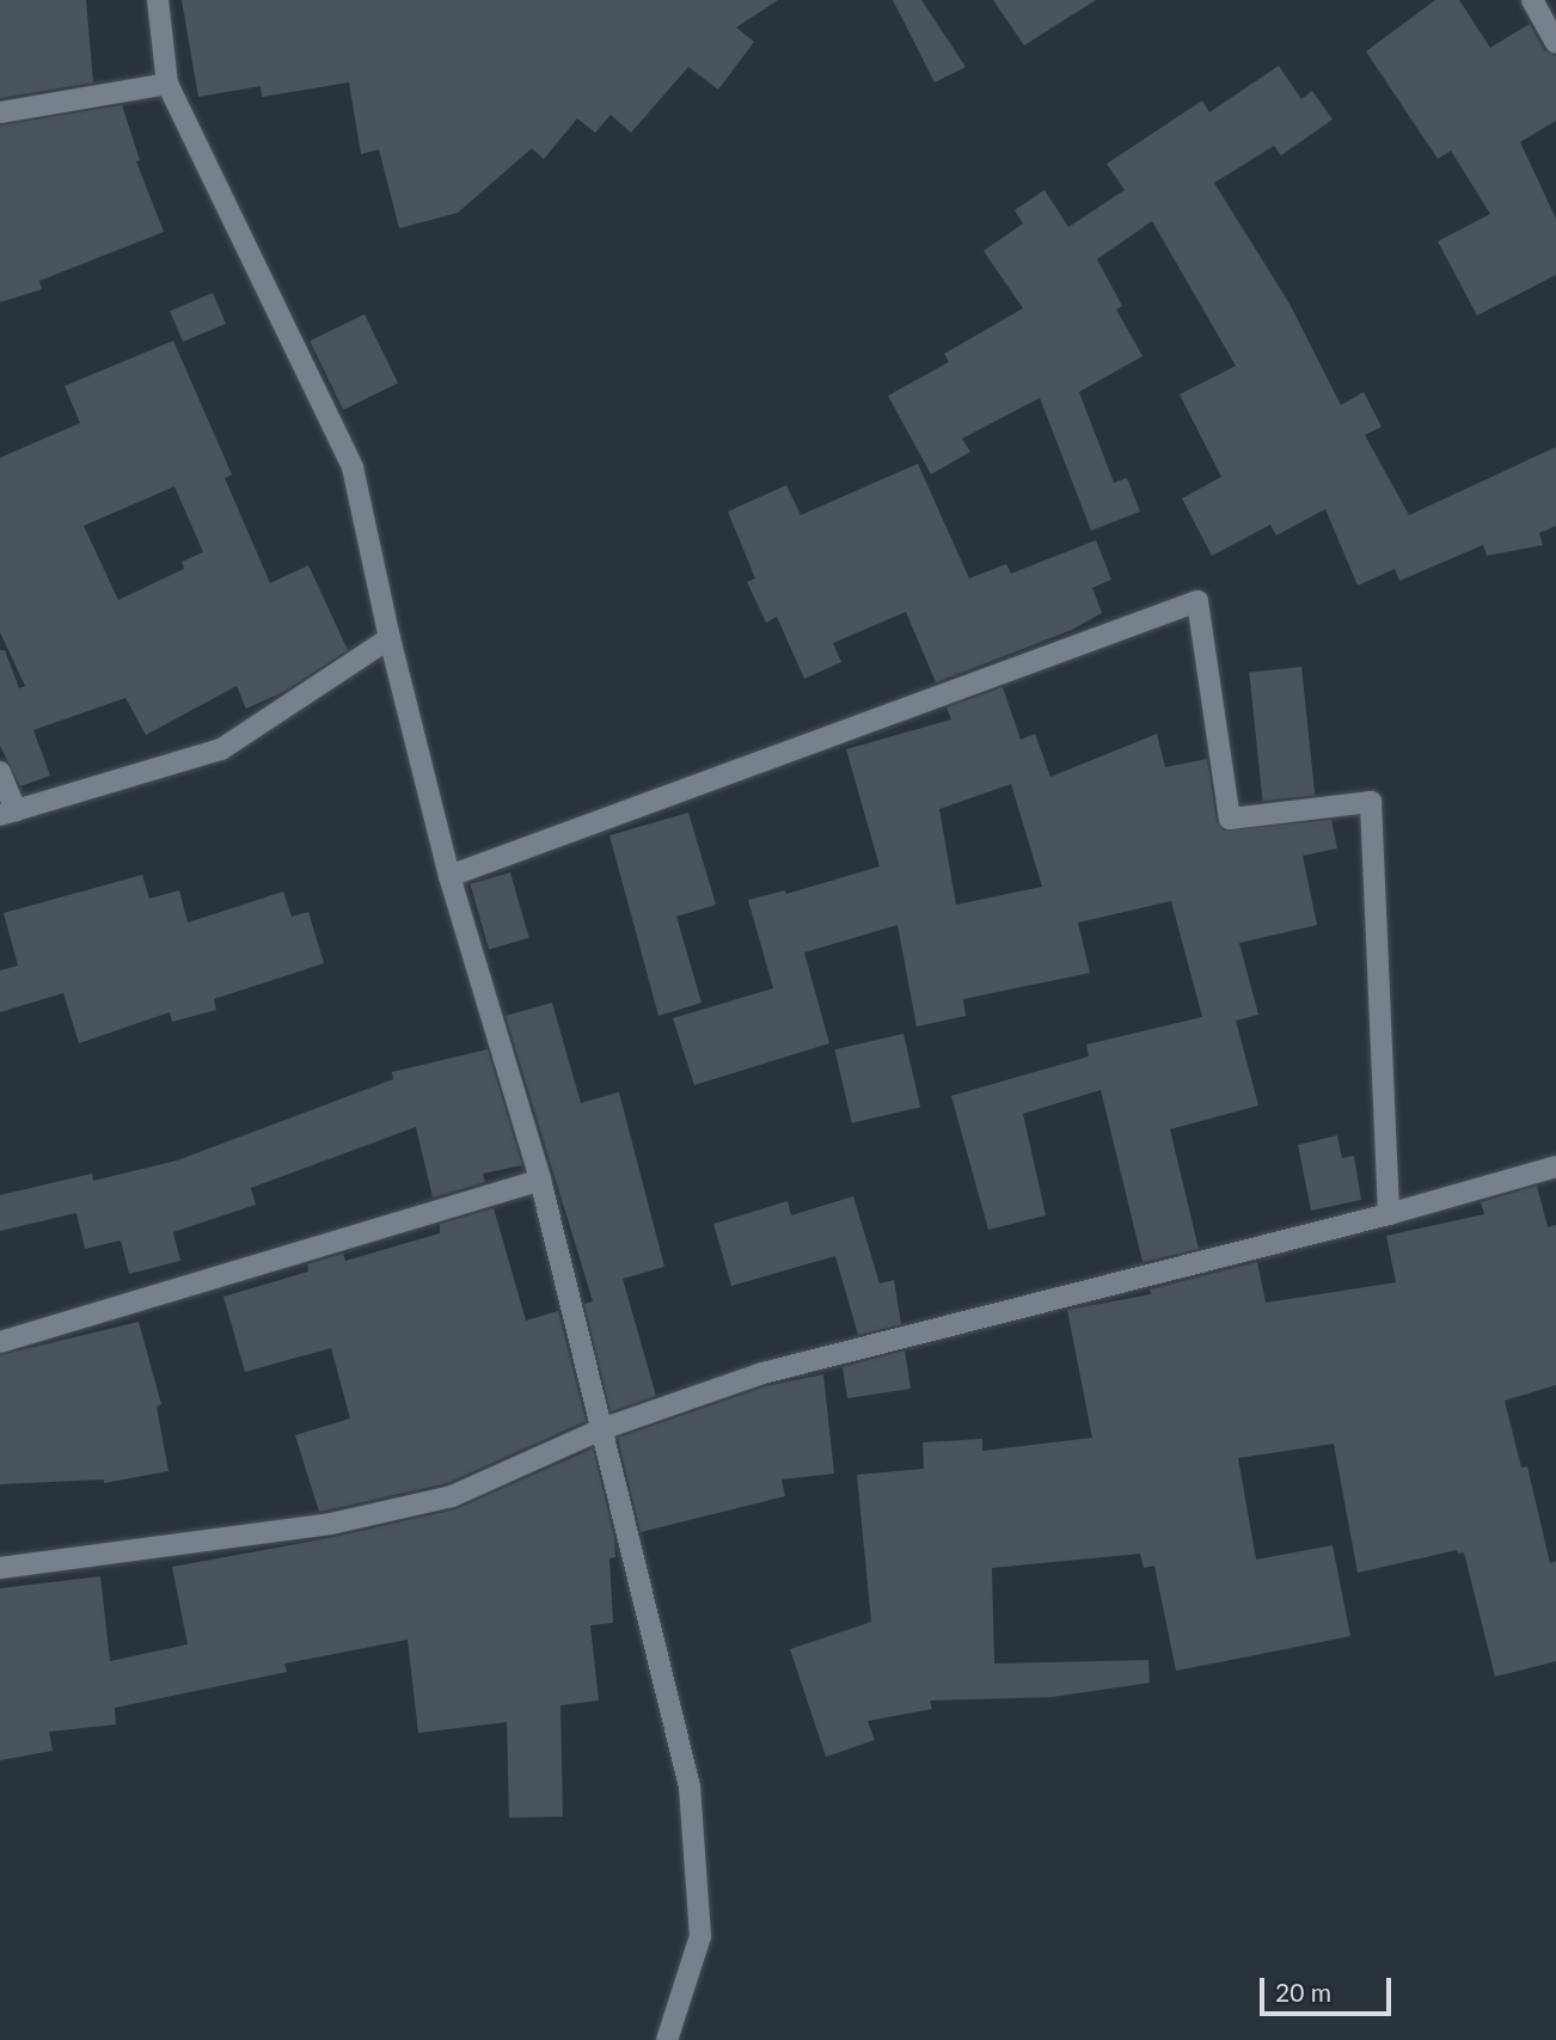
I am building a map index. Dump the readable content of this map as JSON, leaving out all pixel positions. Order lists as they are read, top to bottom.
{
  "scale_bar": "20 m"
}
